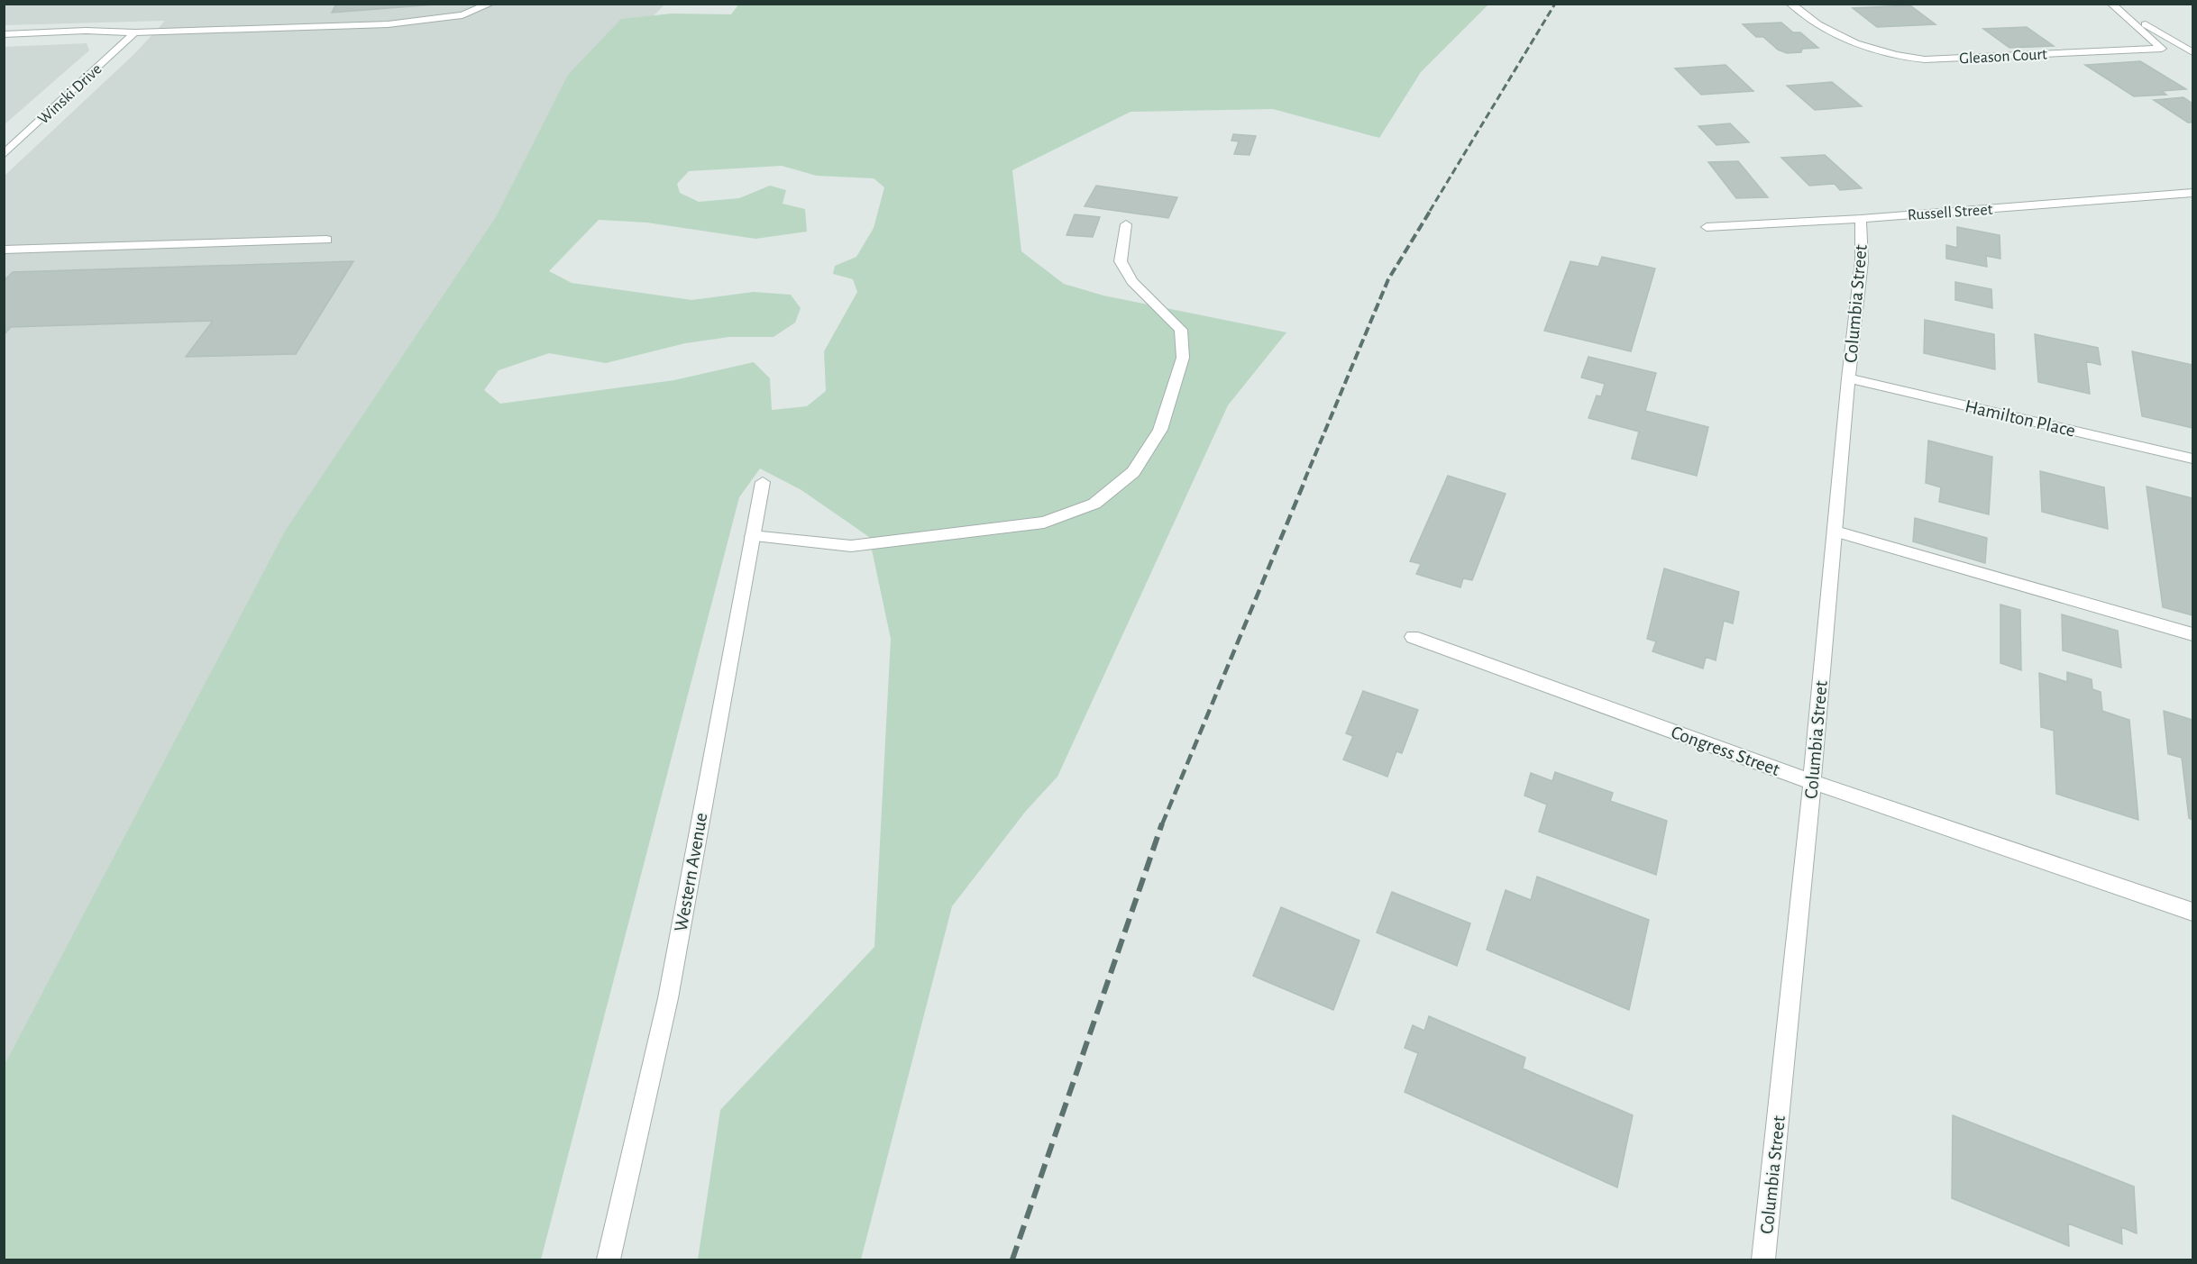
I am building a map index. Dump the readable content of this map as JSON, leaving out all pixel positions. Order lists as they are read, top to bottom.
{
  "streets": {
    "street": [
      "Gleason Court",
      "Winski Drive",
      "Russell Street",
      "Columbia Street",
      "Hamilton Place",
      "Congress Street",
      "Western Avenue"
    ]
  },
  "crossings": [
    ["Russell Street", "Columbia Street"],
    ["Columbia Street", "Hamilton Place"],
    ["Columbia Street", "Congress Street"]
  ]
}
